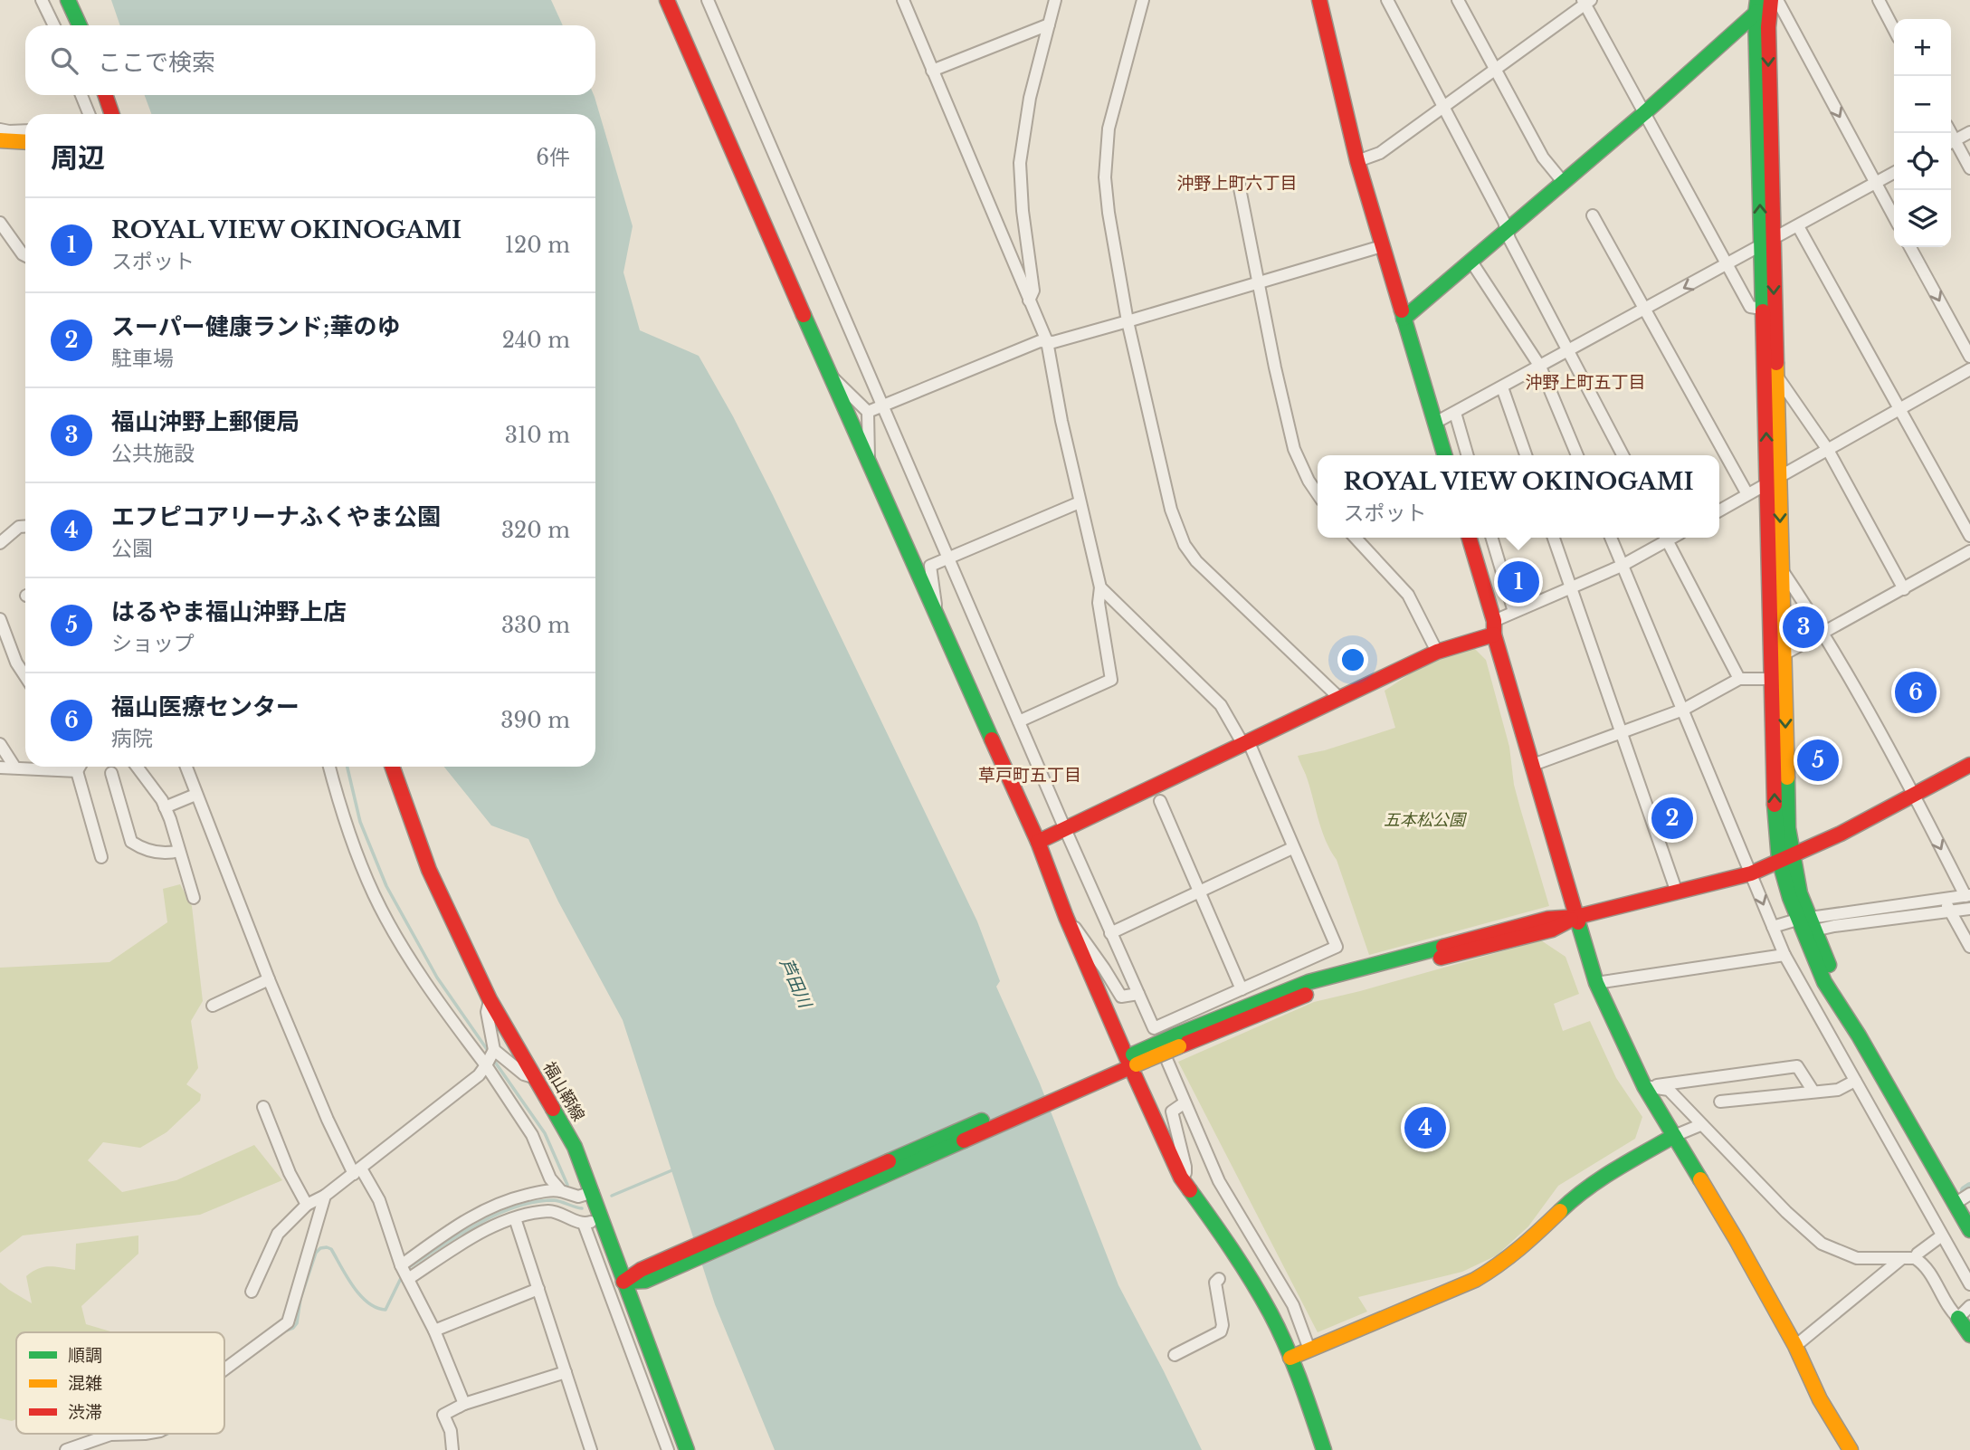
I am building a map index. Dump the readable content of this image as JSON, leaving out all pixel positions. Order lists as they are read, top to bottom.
{
  "streets": {
    "street": ["福山鞆線"]
  },
  "districts": ["沖野上町六丁目", "沖野上町五丁目", "草戸町五丁目"],
  "water": ["芦田川"],
  "parks": ["五本松公園"],
  "legend": ["順調", "混雑", "渋滞"],
  "page": {
    "map_buttons": ["+", "−"],
    "search": "ここで検索",
    "heading": ["周辺", "6件"],
    "list": [
      {
        "mark": "1",
        "name": "ROYAL VIEW OKINOGAMI",
        "note": "スポット",
        "value": "120 m"
      },
      {
        "mark": "2",
        "name": "スーパー健康ランド;華のゆ",
        "note": "駐車場",
        "value": "240 m"
      },
      {
        "mark": "3",
        "name": "福山沖野上郵便局",
        "note": "公共施設",
        "value": "310 m"
      },
      {
        "mark": "4",
        "name": "エフピコアリーナふくやま公園",
        "note": "公園",
        "value": "320 m"
      },
      {
        "mark": "5",
        "name": "はるやま福山沖野上店",
        "note": "ショップ",
        "value": "330 m"
      },
      {
        "mark": "6",
        "name": "福山医療センター",
        "note": "病院",
        "value": "390 m"
      }
    ],
    "popup": ["ROYAL VIEW OKINOGAMI", "スポット"],
    "pins": [
      "1",
      "3",
      "6",
      "5",
      "2",
      "4"
    ]
  }
}
